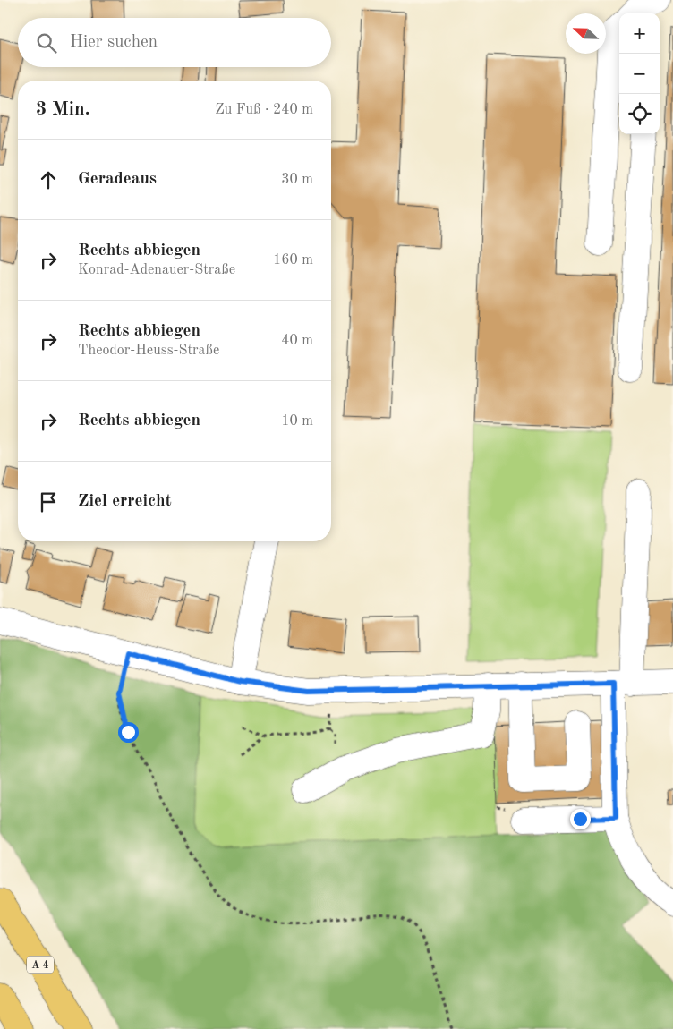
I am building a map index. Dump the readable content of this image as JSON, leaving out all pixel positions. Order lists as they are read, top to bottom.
{
  "streets": {
    "highway": ["A 4"]
  },
  "north": "top left",
  "page": {
    "map_buttons": ["+", "−"],
    "search": "Hier suchen",
    "heading": ["3 Min.", "Zu Fuß · 240 m"],
    "list": [
      ["Geradeaus", "30 m"],
      ["Rechts abbiegen", "Konrad-Adenauer-Straße", "160 m"],
      ["Rechts abbiegen", "Theodor-Heuss-Straße", "40 m"],
      ["Rechts abbiegen", "10 m"],
      "Ziel erreicht"
    ]
  }
}
